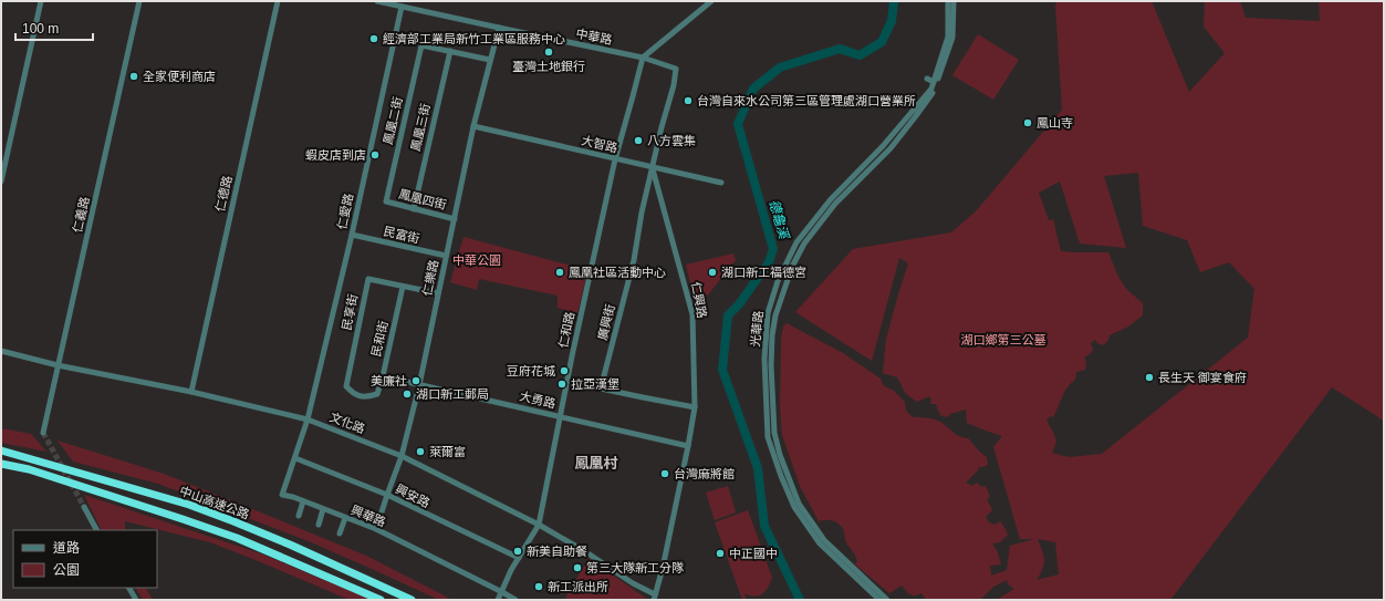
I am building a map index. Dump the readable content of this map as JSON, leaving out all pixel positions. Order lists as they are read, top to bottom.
{
  "streets": {
    "highway": ["中山高速公路"],
    "street": [
      "中華路",
      "鳳凰二街",
      "鳳凰三街",
      "大智路",
      "仁德路",
      "鳳凰四街",
      "仁愛路",
      "仁義路",
      "民富街",
      "仁樂路",
      "仁興路",
      "民享街",
      "廣興街",
      "光華路",
      "仁和路",
      "民和街",
      "大勇路",
      "文化路",
      "興安路",
      "興華路"
    ]
  },
  "crossings": [
    ["中華路", "仁愛路"],
    ["中華路", "仁樂路"],
    ["中華路", "仁興路"],
    ["中華路", "仁和路"],
    ["鳳凰二街", "鳳凰三街"],
    ["鳳凰二街", "鳳凰四街"],
    ["鳳凰三街", "鳳凰四街"],
    ["大智路", "仁樂路"],
    ["大智路", "仁興路"],
    ["大智路", "廣興街"],
    ["大智路", "仁和路"],
    ["仁德路", "文化路"],
    ["鳳凰四街", "仁樂路"],
    ["仁愛路", "民富街"],
    ["仁愛路", "文化路"],
    ["仁愛路", "興華路"],
    ["仁義路", "文化路"],
    ["民富街", "仁樂路"],
    ["仁樂路", "民享街"],
    ["仁樂路", "大勇路"],
    ["仁樂路", "文化路"],
    ["仁樂路", "興安路"],
    ["仁樂路", "興華路"],
    ["仁興路", "廣興街"],
    ["仁興路", "仁和路"],
    ["仁興路", "大勇路"],
    ["仁興路", "文化路"],
    ["民享街", "民和街"],
    ["仁和路", "大勇路"],
    ["仁和路", "文化路"],
    ["仁和路", "興安路"],
    ["仁和路", "興華路"],
    ["民和街", "大勇路"],
    ["文化路", "興華路"],
    ["興安路", "興華路"]
  ],
  "districts": ["鳳凰村"],
  "water": ["德龜溪"],
  "parks": ["中華公園", "湖口鄉第三公墓"],
  "places": [
    "經濟部工業局新竹工業區服務中心",
    "臺灣土地銀行",
    "全家便利商店",
    "台灣自來水公司第三區管理處湖口營業所",
    "鳳山寺",
    "八方雲集",
    "蝦皮店到店",
    "鳳凰社區活動中心",
    "湖口新工福德宮",
    "豆府花城",
    "長生天 御宴食府",
    "美廉社",
    "拉亞漢堡",
    "湖口新工郵局",
    "萊爾富",
    "台灣麻將館",
    "新美自助餐",
    "中正國中",
    "第三大隊新工分隊",
    "新工派出所"
  ],
  "legend": ["道路", "公園"],
  "scale_bar": "100 m"
}
